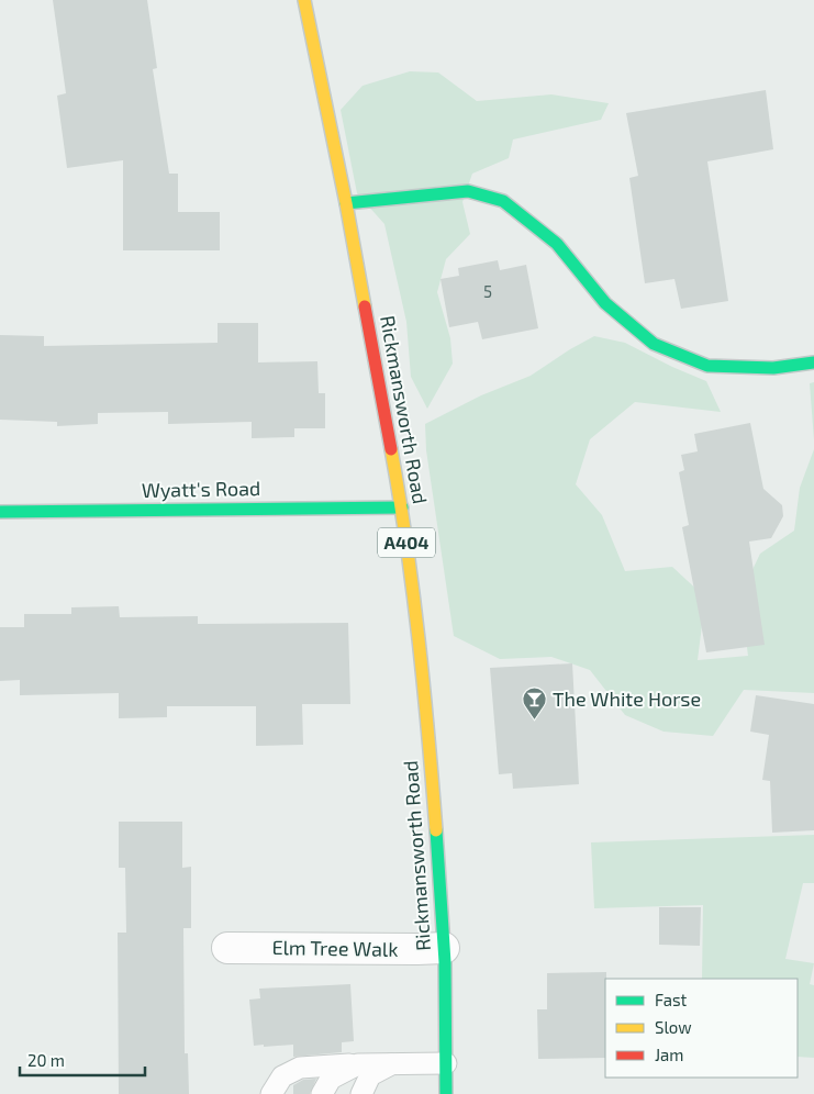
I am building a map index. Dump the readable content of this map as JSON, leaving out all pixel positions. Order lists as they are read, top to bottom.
{
  "streets": {
    "main road": ["Rickmansworth Road", "Wyatt's Road", "A404"],
    "street": ["Elm Tree Walk"]
  },
  "crossings": [
    ["Rickmansworth Road", "Wyatt's Road"],
    ["Rickmansworth Road", "Elm Tree Walk"]
  ],
  "places": {
    "bar": ["The White Horse"]
  },
  "house_numbers": ["5"],
  "legend": ["Fast", "Slow", "Jam"],
  "scale_bar": "20 m"
}
